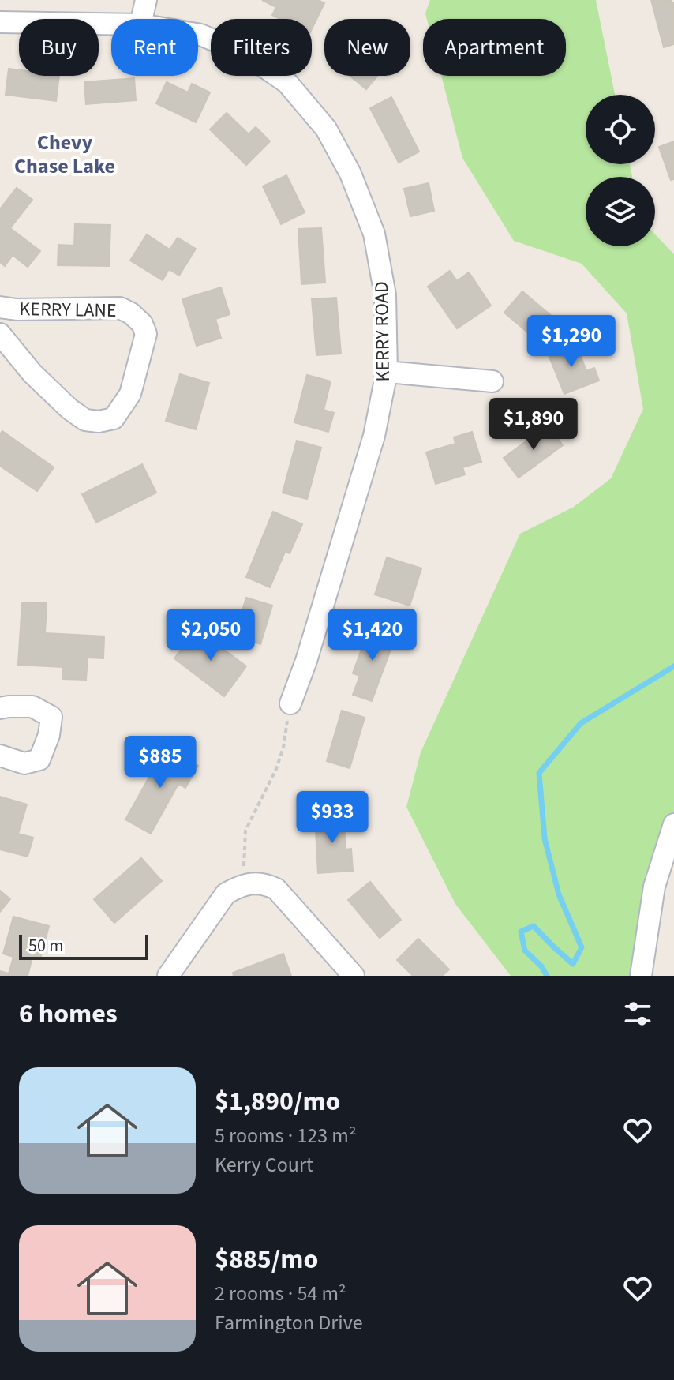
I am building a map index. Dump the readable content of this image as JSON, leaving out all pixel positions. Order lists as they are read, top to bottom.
{
  "streets": {
    "street": ["KERRY LANE", "KERRY ROAD"]
  },
  "districts": ["Chevy Chase Lake"],
  "scale_bar": "50 m",
  "page": {
    "chip": [
      "Buy",
      "Rent",
      "Filters",
      "New",
      "Apartment"
    ],
    "price": [
      "$1,290",
      "$1,890",
      "$2,050",
      "$1,420",
      "$885",
      "$933"
    ],
    "scale": "50 m",
    "heading": "6 homes",
    "list": [
      {
        "name": "$1,890/mo",
        "note": "5 rooms · 123 m² · Kerry Court"
      },
      {
        "name": "$885/mo",
        "note": "2 rooms · 54 m² · Farmington Drive"
      }
    ]
  }
}
